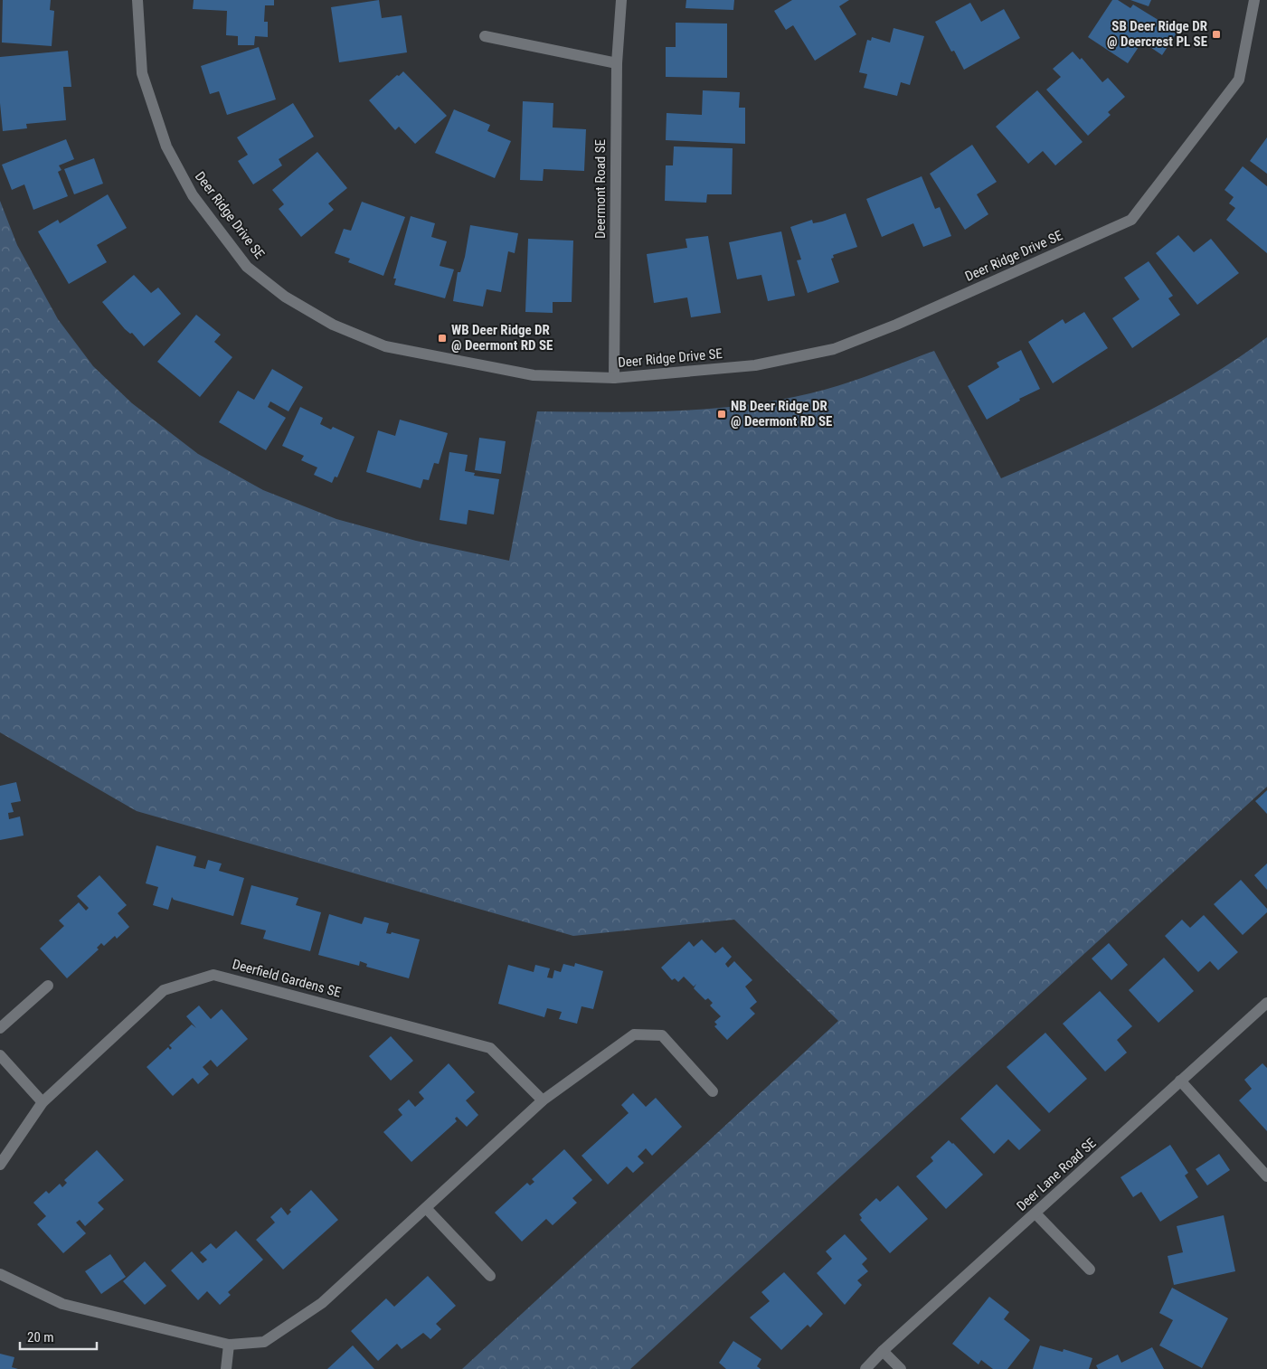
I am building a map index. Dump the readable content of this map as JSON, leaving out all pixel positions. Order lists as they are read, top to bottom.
{
  "streets": {
    "street": [
      "Deermont Road SE",
      "Deer Ridge Drive SE",
      "Deerfield Gardens SE",
      "Deer Lane Road SE"
    ]
  },
  "crossings": [
    ["Deermont Road SE", "Deer Ridge Drive SE"]
  ],
  "places": {
    "transit": ["SB Deer Ridge DR @ Deercrest PL SE", "WB Deer Ridge DR @ Deermont RD SE", "NB Deer Ridge DR @ Deermont RD SE"]
  },
  "scale_bar": "20 m"
}
